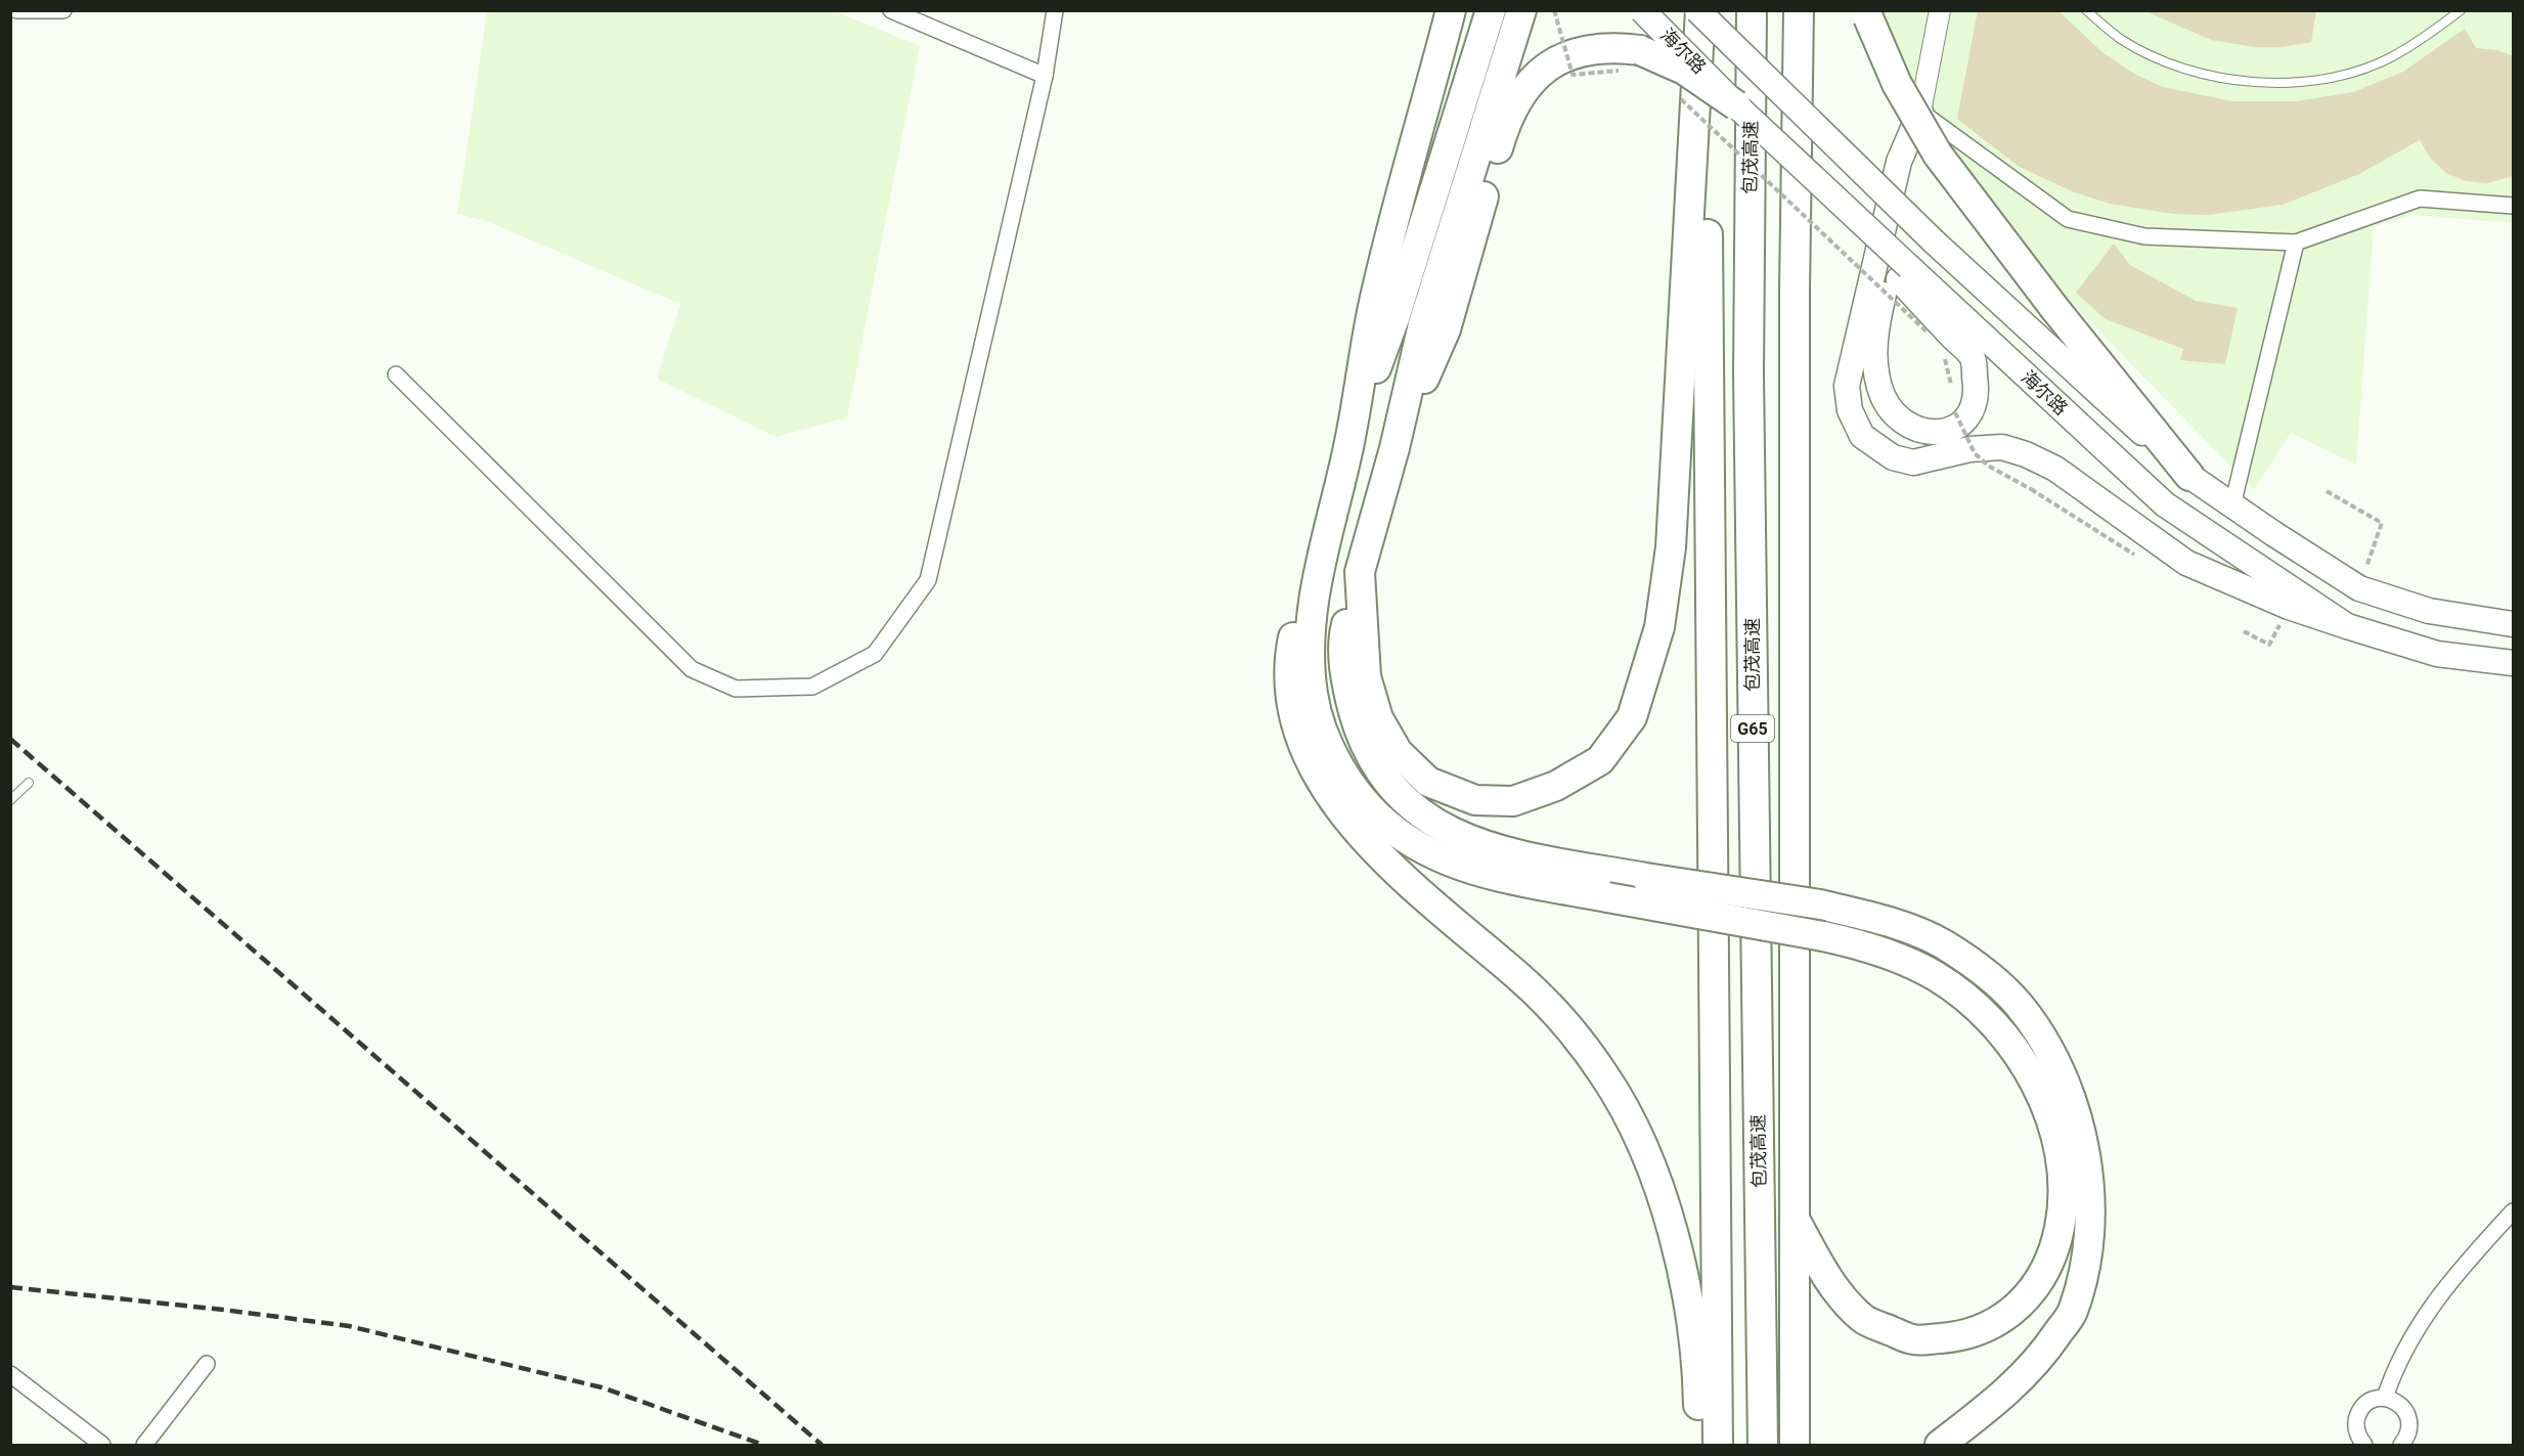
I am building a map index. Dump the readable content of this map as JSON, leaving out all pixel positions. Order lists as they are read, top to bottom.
{
  "streets": {
    "highway": ["包茂高速", "G65"],
    "main road": ["海尔路"]
  }
}
